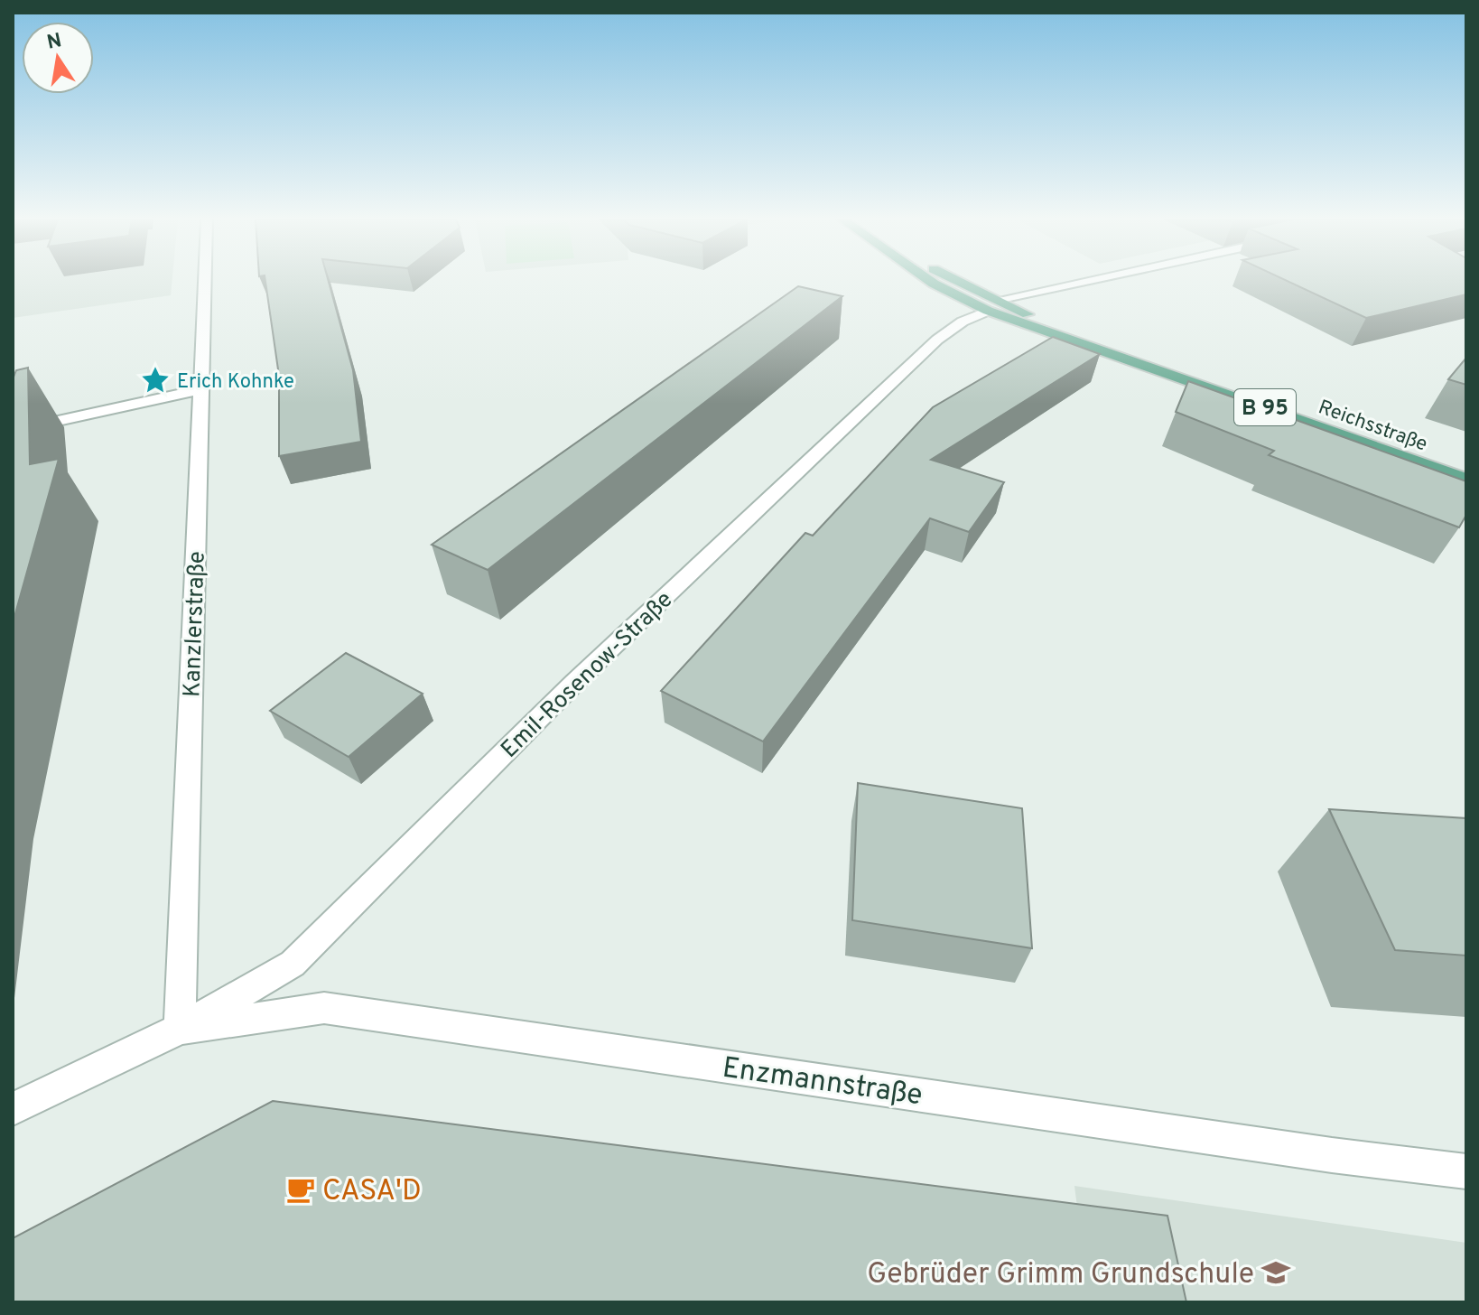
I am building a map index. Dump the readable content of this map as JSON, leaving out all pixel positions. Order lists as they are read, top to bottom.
{
  "streets": {
    "main road": ["B 95", "Reichsstraße"],
    "street": ["Kanzlerstraße", "Emil-Rosenow-Straße", "Enzmannstraße"]
  },
  "crossings": [
    ["Reichsstraße", "Emil-Rosenow-Straße"],
    ["Kanzlerstraße", "Emil-Rosenow-Straße"],
    ["Kanzlerstraße", "Enzmannstraße"],
    ["Emil-Rosenow-Straße", "Enzmannstraße"]
  ],
  "places": {
    "place": ["Erich Kohnke"],
    "cafe": ["CASA'D"],
    "school or university": ["Gebrüder Grimm Grundschule"]
  },
  "north": "top"
}
